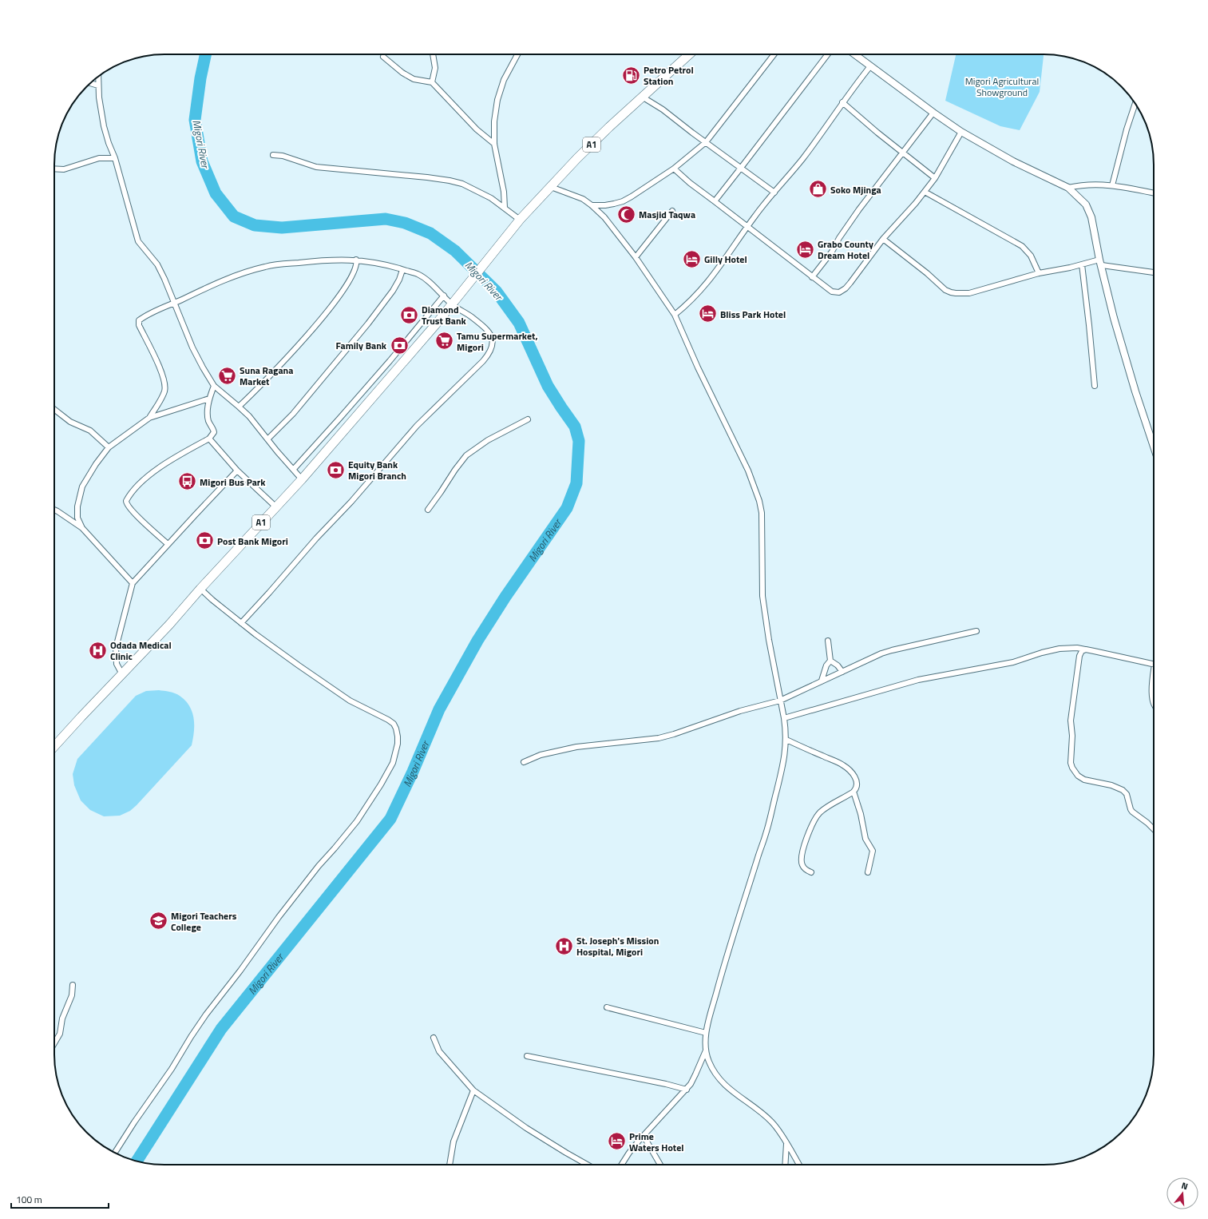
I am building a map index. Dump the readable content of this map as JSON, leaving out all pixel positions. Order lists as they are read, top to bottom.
{
  "streets": {
    "highway": ["A1"]
  },
  "water": ["Migori River"],
  "parks": ["Migori Agricultural Showground"],
  "places": {
    "fuel station": ["Petro Petrol Station"],
    "shop": ["Soko Mjinga"],
    "mosque": ["Masjid Taqwa"],
    "hotel": [
      "Grabo County Dream Hotel",
      "Gilly Hotel",
      "Bliss Park Hotel",
      "Prime Waters Hotel"
    ],
    "bank": [
      "Diamond Trust Bank",
      "Family Bank",
      "Equity Bank Migori Branch",
      "Post Bank Migori"
    ],
    "supermarket": ["Tamu Supermarket, Migori", "Suna Ragana Market"],
    "bus stop": ["Migori Bus Park"],
    "hospital": ["Odada Medical Clinic", "St. Joseph's Mission Hospital, Migori"],
    "school or university": ["Migori Teachers College"]
  },
  "scale_bar": "100 m",
  "north": "top"
}
